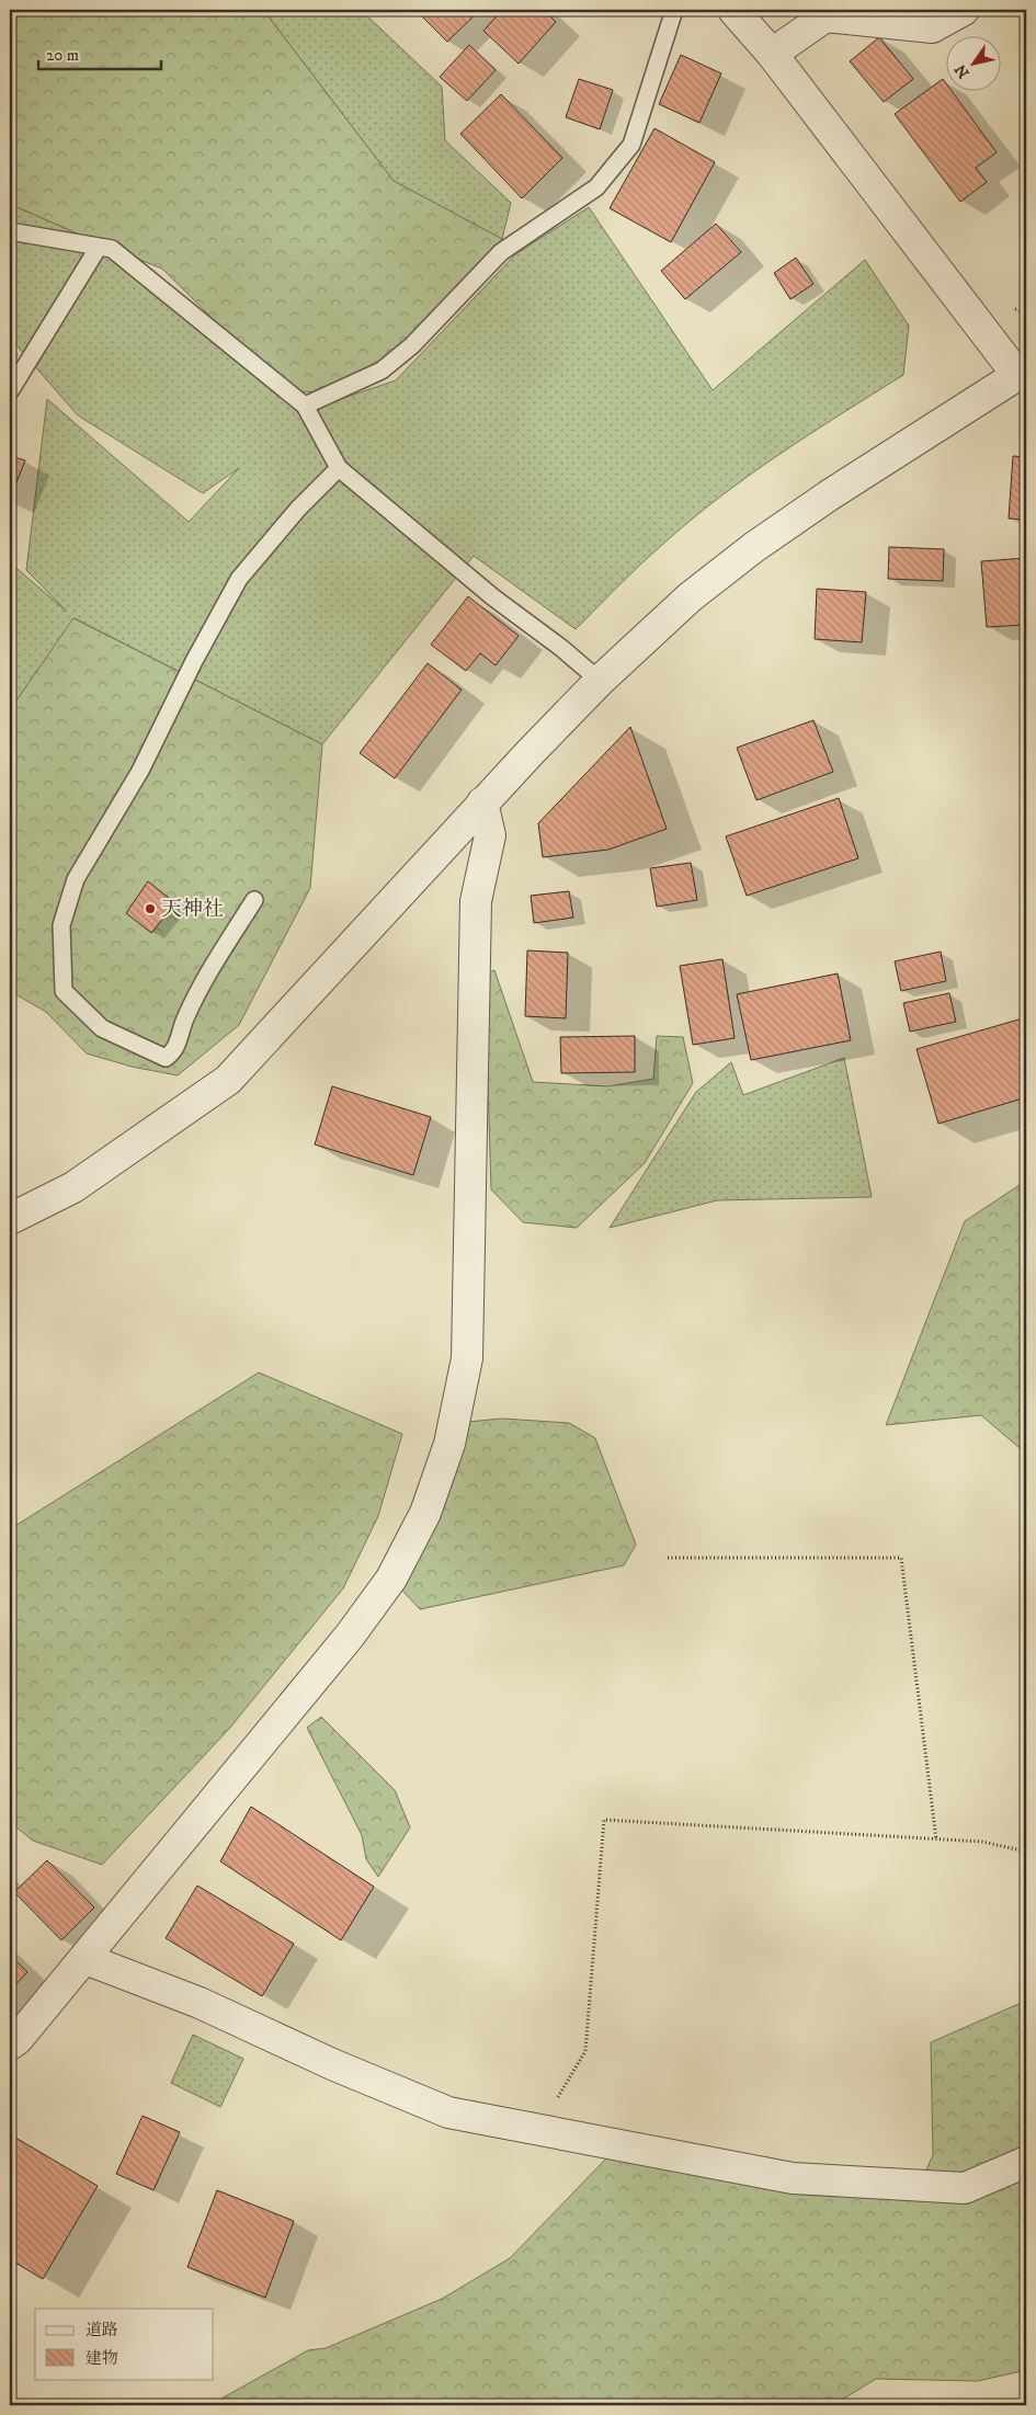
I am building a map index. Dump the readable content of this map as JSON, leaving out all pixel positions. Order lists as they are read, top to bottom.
{
  "places": ["天神社"],
  "legend": ["道路", "建物"],
  "scale_bar": "20 m",
  "north": "bottom left"
}
